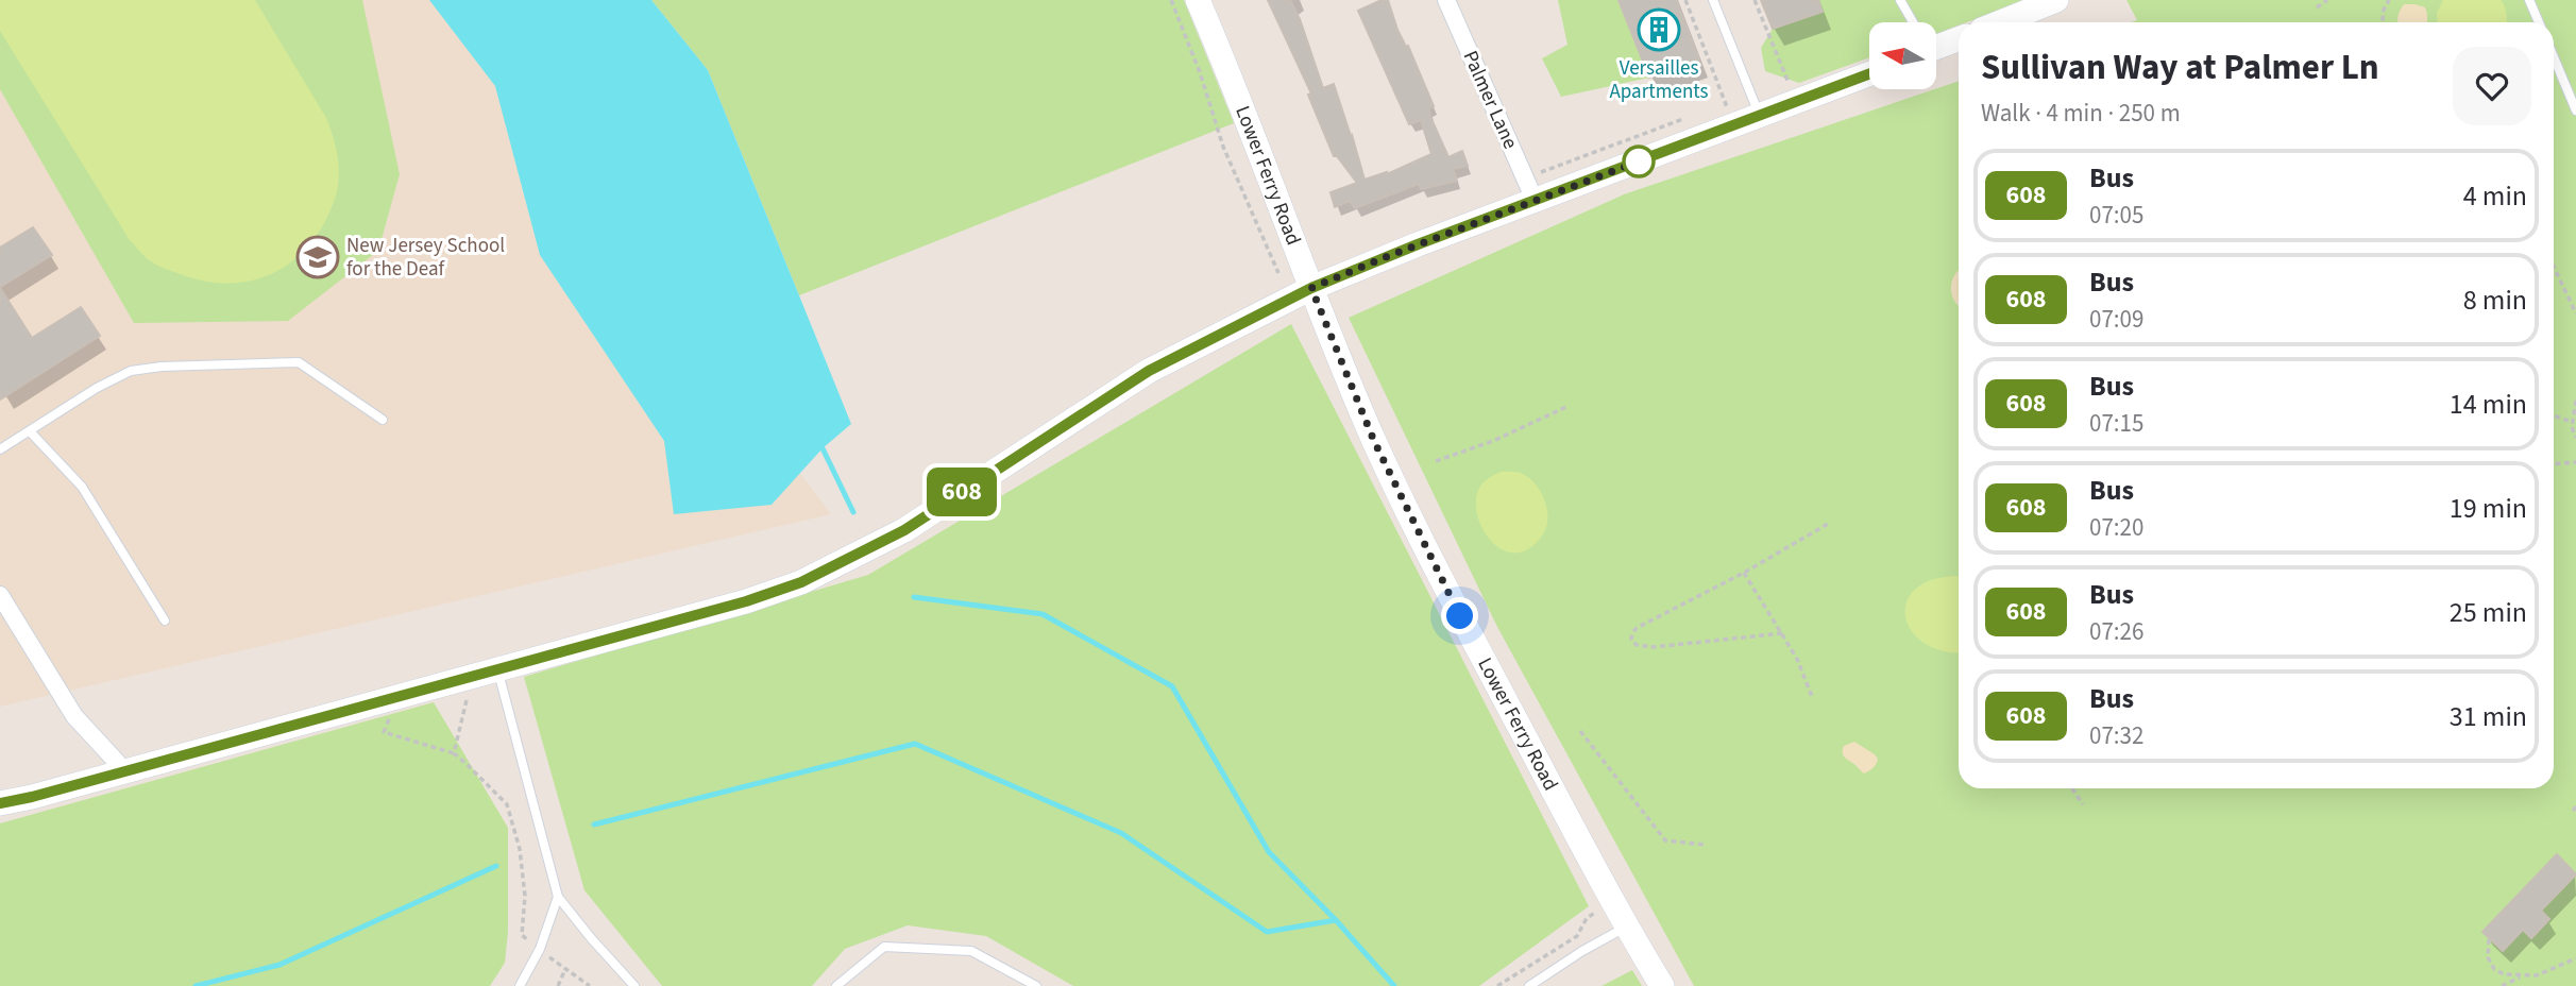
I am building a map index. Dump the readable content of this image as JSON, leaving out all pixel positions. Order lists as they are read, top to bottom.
{
  "streets": {
    "main road": ["Lower Ferry Road"],
    "street": ["Palmer Lane"]
  },
  "places": {
    "building": ["Versailles Apartments"],
    "school or university": ["New Jersey School for the Deaf"]
  },
  "lines": ["bus line 608"],
  "north": "left",
  "page": {
    "on_map": "608",
    "heading": ["Sullivan Way at Palmer Ln", "Walk · 4 min · 250 m"],
    "list": [
      {
        "mark": "608",
        "name": "Bus",
        "note": "07:05",
        "value": "4 min"
      },
      {
        "mark": "608",
        "name": "Bus",
        "note": "07:09",
        "value": "8 min"
      },
      {
        "mark": "608",
        "name": "Bus",
        "note": "07:15",
        "value": "14 min"
      },
      {
        "mark": "608",
        "name": "Bus",
        "note": "07:20",
        "value": "19 min"
      },
      {
        "mark": "608",
        "name": "Bus",
        "note": "07:26",
        "value": "25 min"
      },
      {
        "mark": "608",
        "name": "Bus",
        "note": "07:32",
        "value": "31 min"
      }
    ]
  }
}
